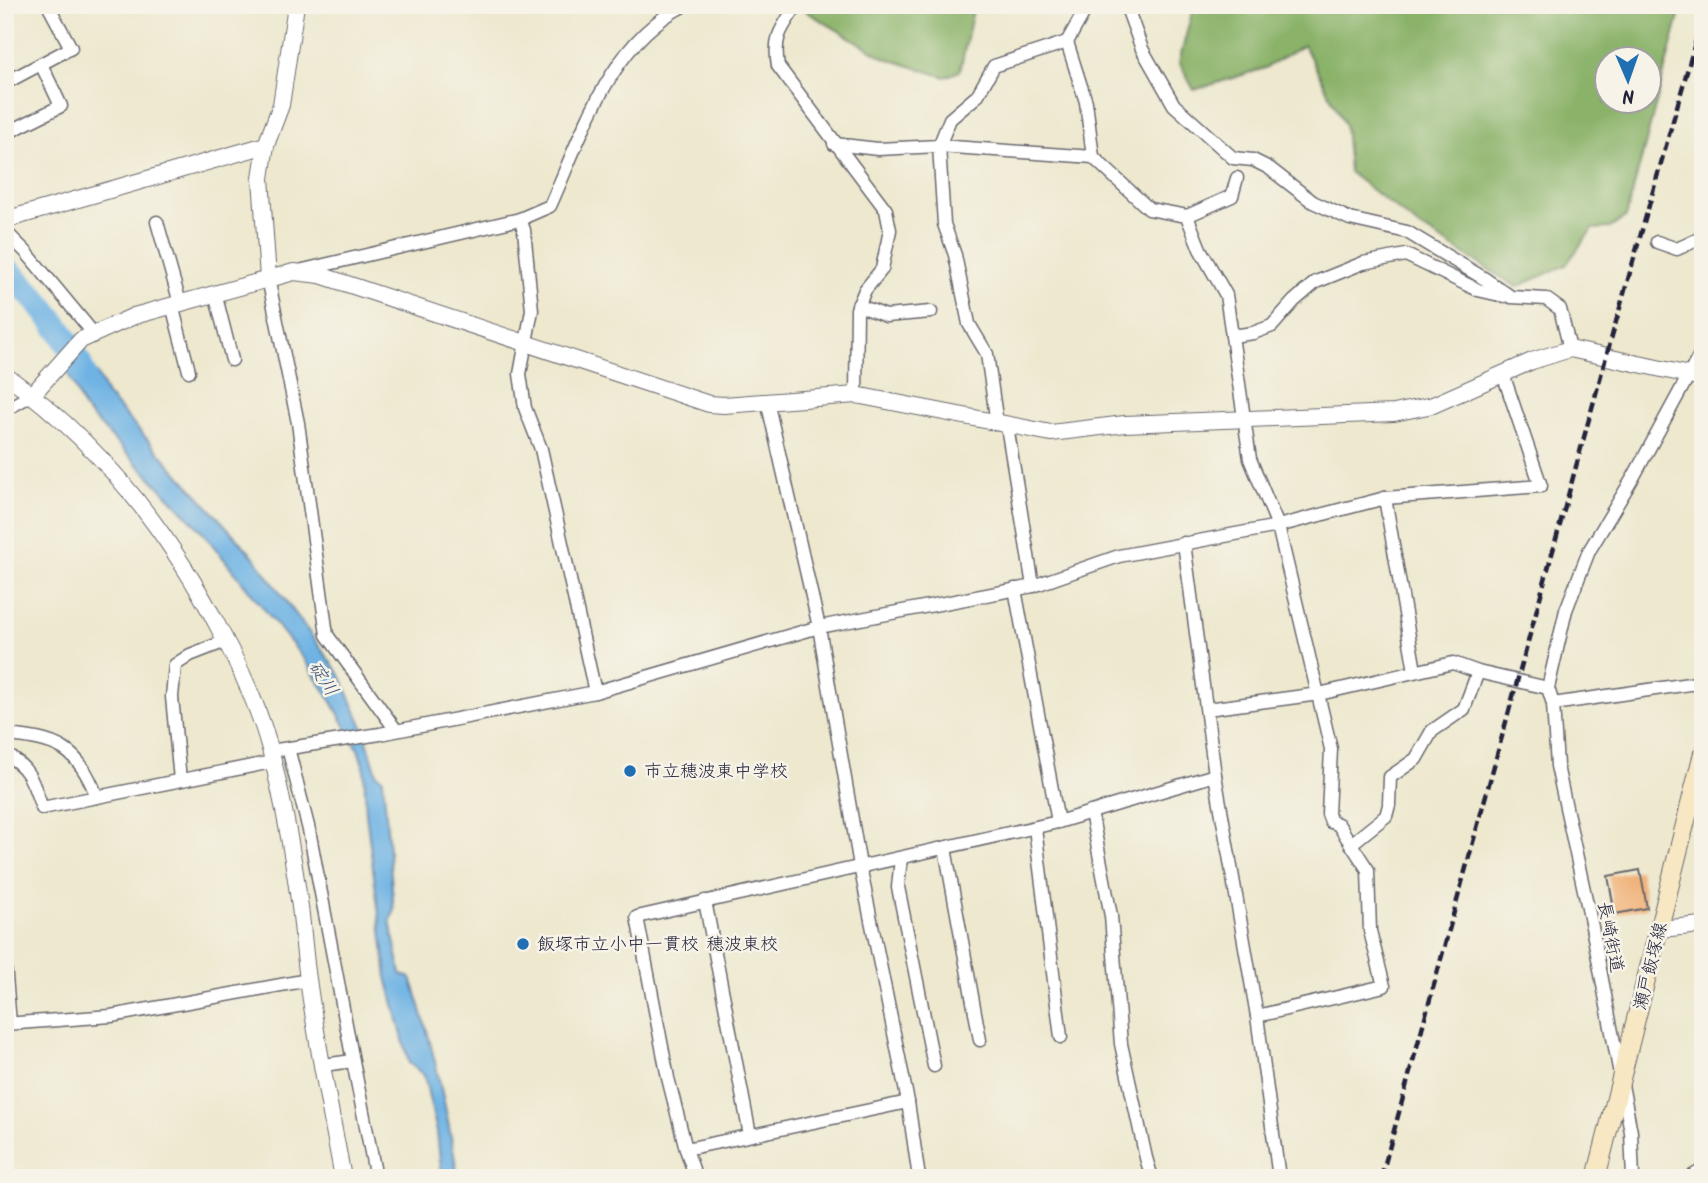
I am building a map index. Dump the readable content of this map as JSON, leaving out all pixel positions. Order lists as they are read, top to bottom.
{
  "streets": {
    "main road": ["瀬戸飯塚線"],
    "street": ["長崎街道"]
  },
  "crossings": [
    ["長崎街道", "瀬戸飯塚線"]
  ],
  "water": ["碇川"],
  "places": ["市立穂波東中学校", "飯塚市立小中一貫校 穂波東校"],
  "north": "bottom"
}
